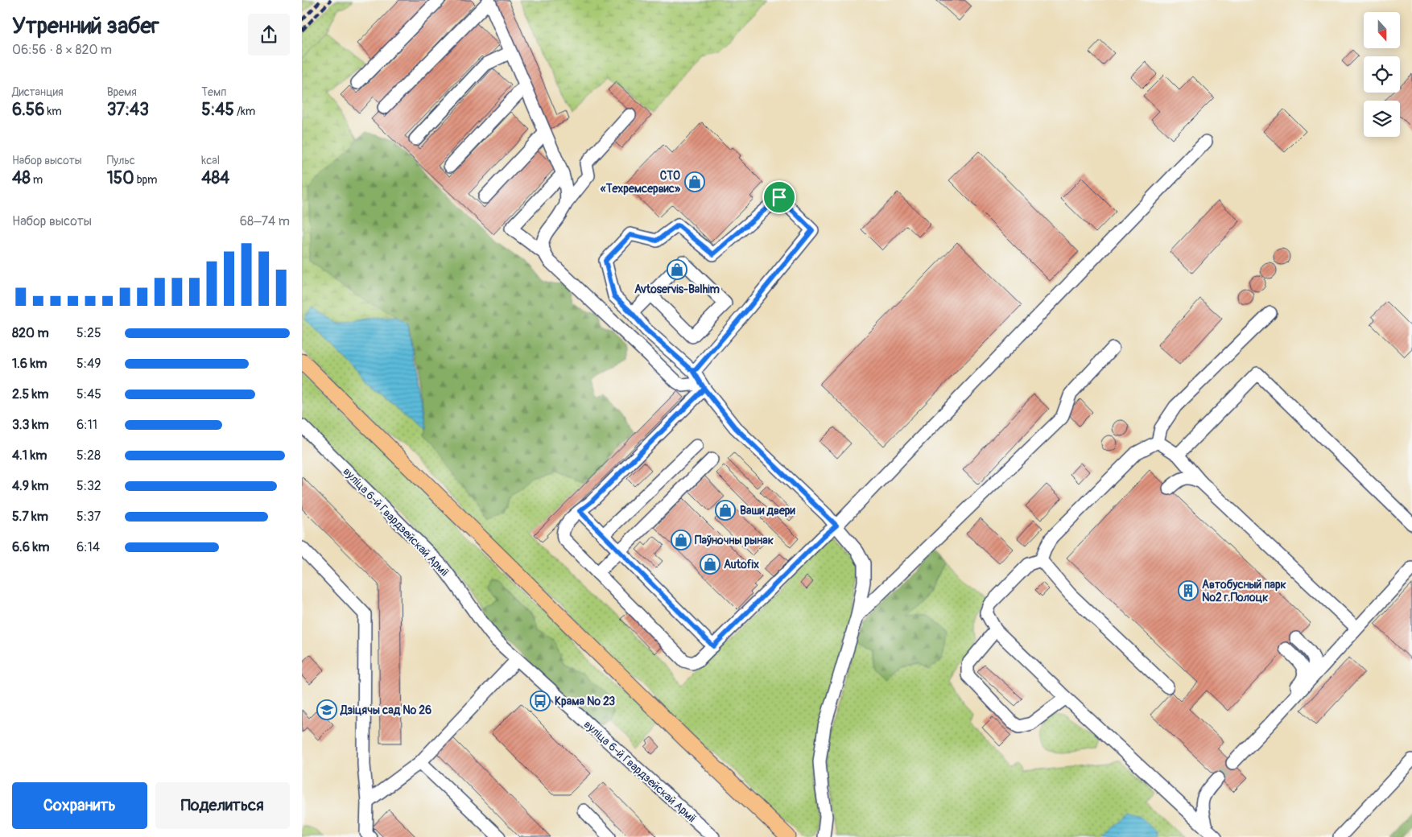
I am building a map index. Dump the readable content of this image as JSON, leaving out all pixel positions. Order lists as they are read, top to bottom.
{
  "streets": {
    "street": ["вуліца 6-й Гвардзейскай Арміі"]
  },
  "places": {
    "shop": [
      "СТО «Техремсервис»",
      "Avtoservis-Balhim",
      "Ваши двери",
      "Паўночны рынак",
      "Autofix"
    ],
    "building": ["Автобусный парк №2 г.Полоцк"],
    "bus stop": ["Крама № 23"],
    "school or university": ["Дзіцячы сад № 26"]
  },
  "north": "bottom",
  "page": {
    "heading": ["Утренний забег", "06:56 · 8 × 820 m"],
    "stats": [
      ["Дистанция", "6.56 km"],
      ["Время", "37:43"],
      ["Темп", "5:45 /km"],
      ["Набор высоты", "48 m"],
      ["Пульс", "150 bpm"],
      ["kcal", "484"]
    ],
    "chart": ["Набор высоты", "68–74 m"],
    "list": [
      {
        "name": "820 m",
        "note": "5:25"
      },
      {
        "name": "1.6 km",
        "note": "5:49"
      },
      {
        "name": "2.5 km",
        "note": "5:45"
      },
      {
        "name": "3.3 km",
        "note": "6:11"
      },
      {
        "name": "4.1 km",
        "note": "5:28"
      },
      {
        "name": "4.9 km",
        "note": "5:32"
      },
      {
        "name": "5.7 km",
        "note": "5:37"
      },
      {
        "name": "6.6 km",
        "note": "6:14"
      }
    ],
    "buttons": ["Сохранить", "Поделиться"]
  }
}
